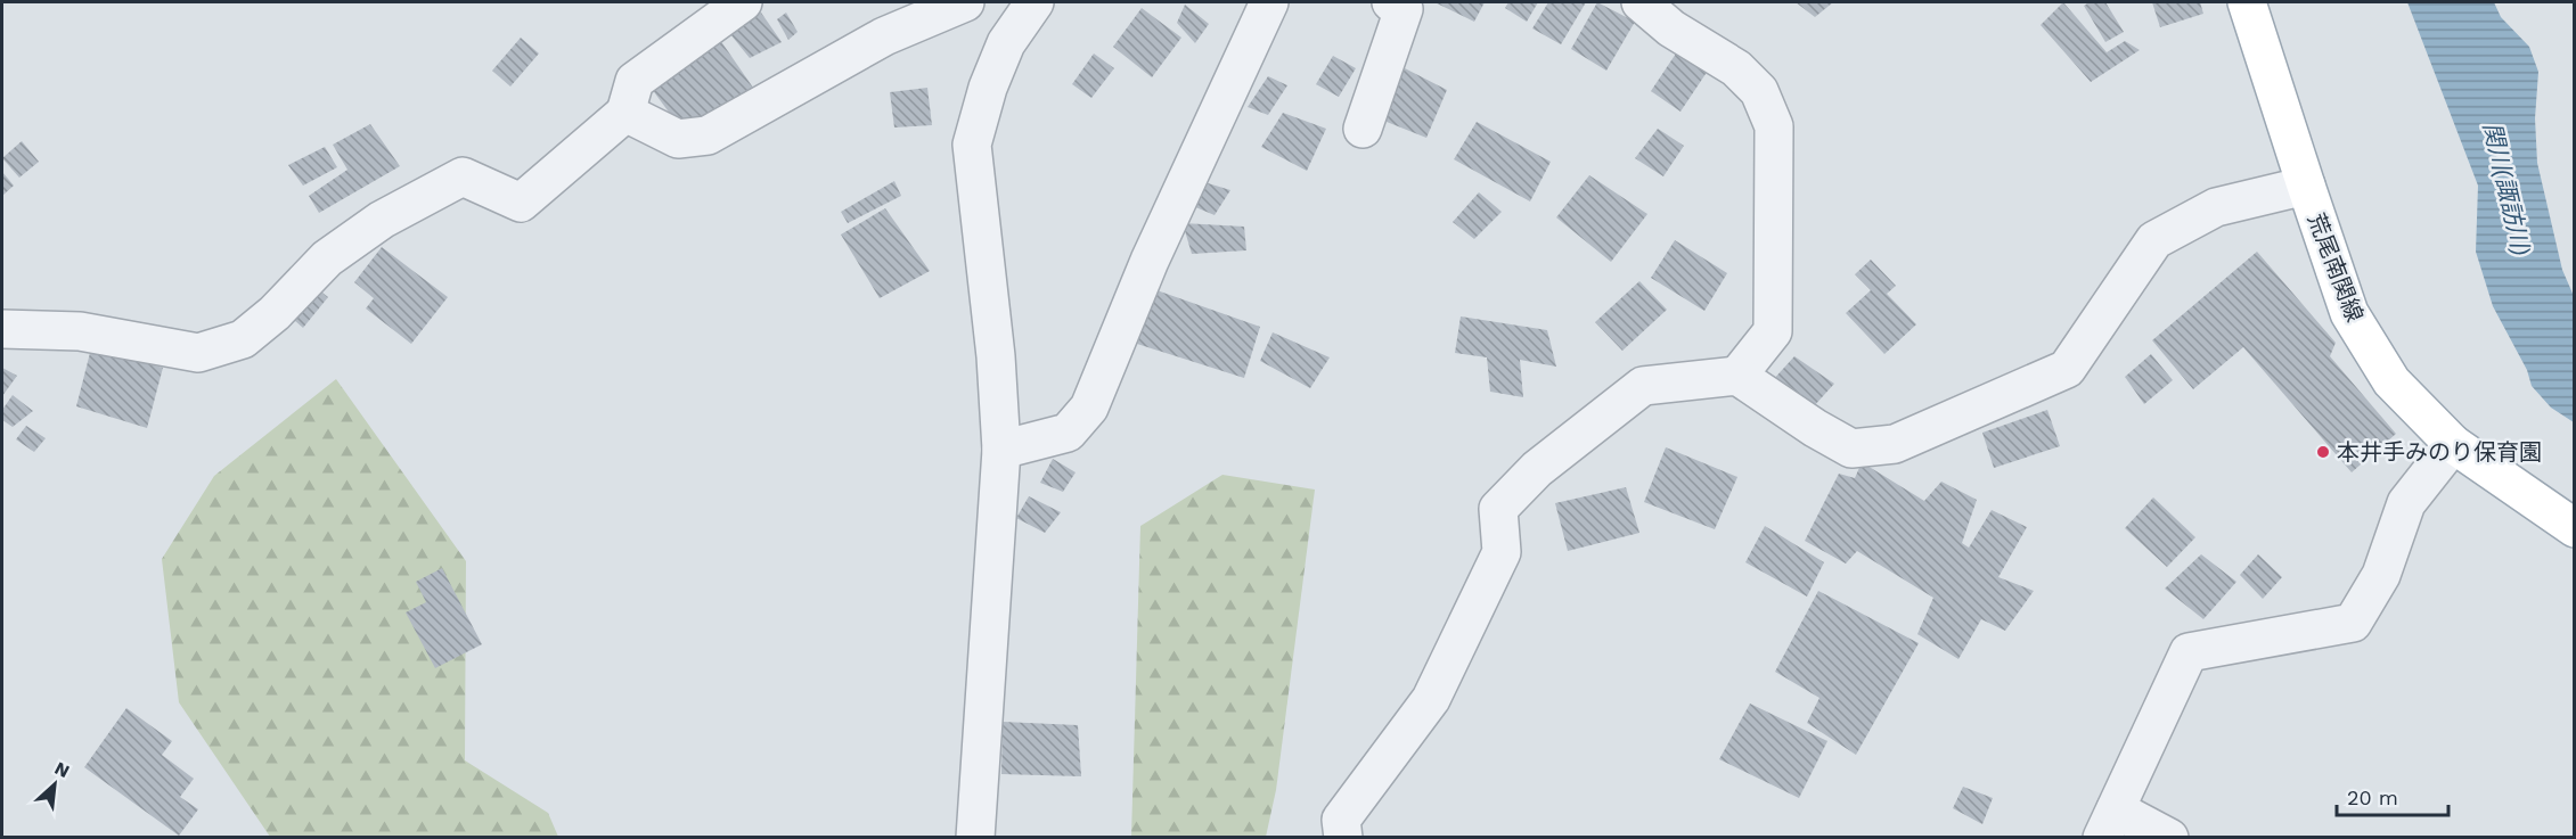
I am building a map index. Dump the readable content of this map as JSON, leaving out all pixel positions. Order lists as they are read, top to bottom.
{
  "streets": {
    "main road": ["荒尾南関線"]
  },
  "water": ["関川(諏訪川)"],
  "places": ["本井手みのり保育園"],
  "scale_bar": "20 m",
  "north": "top right"
}
